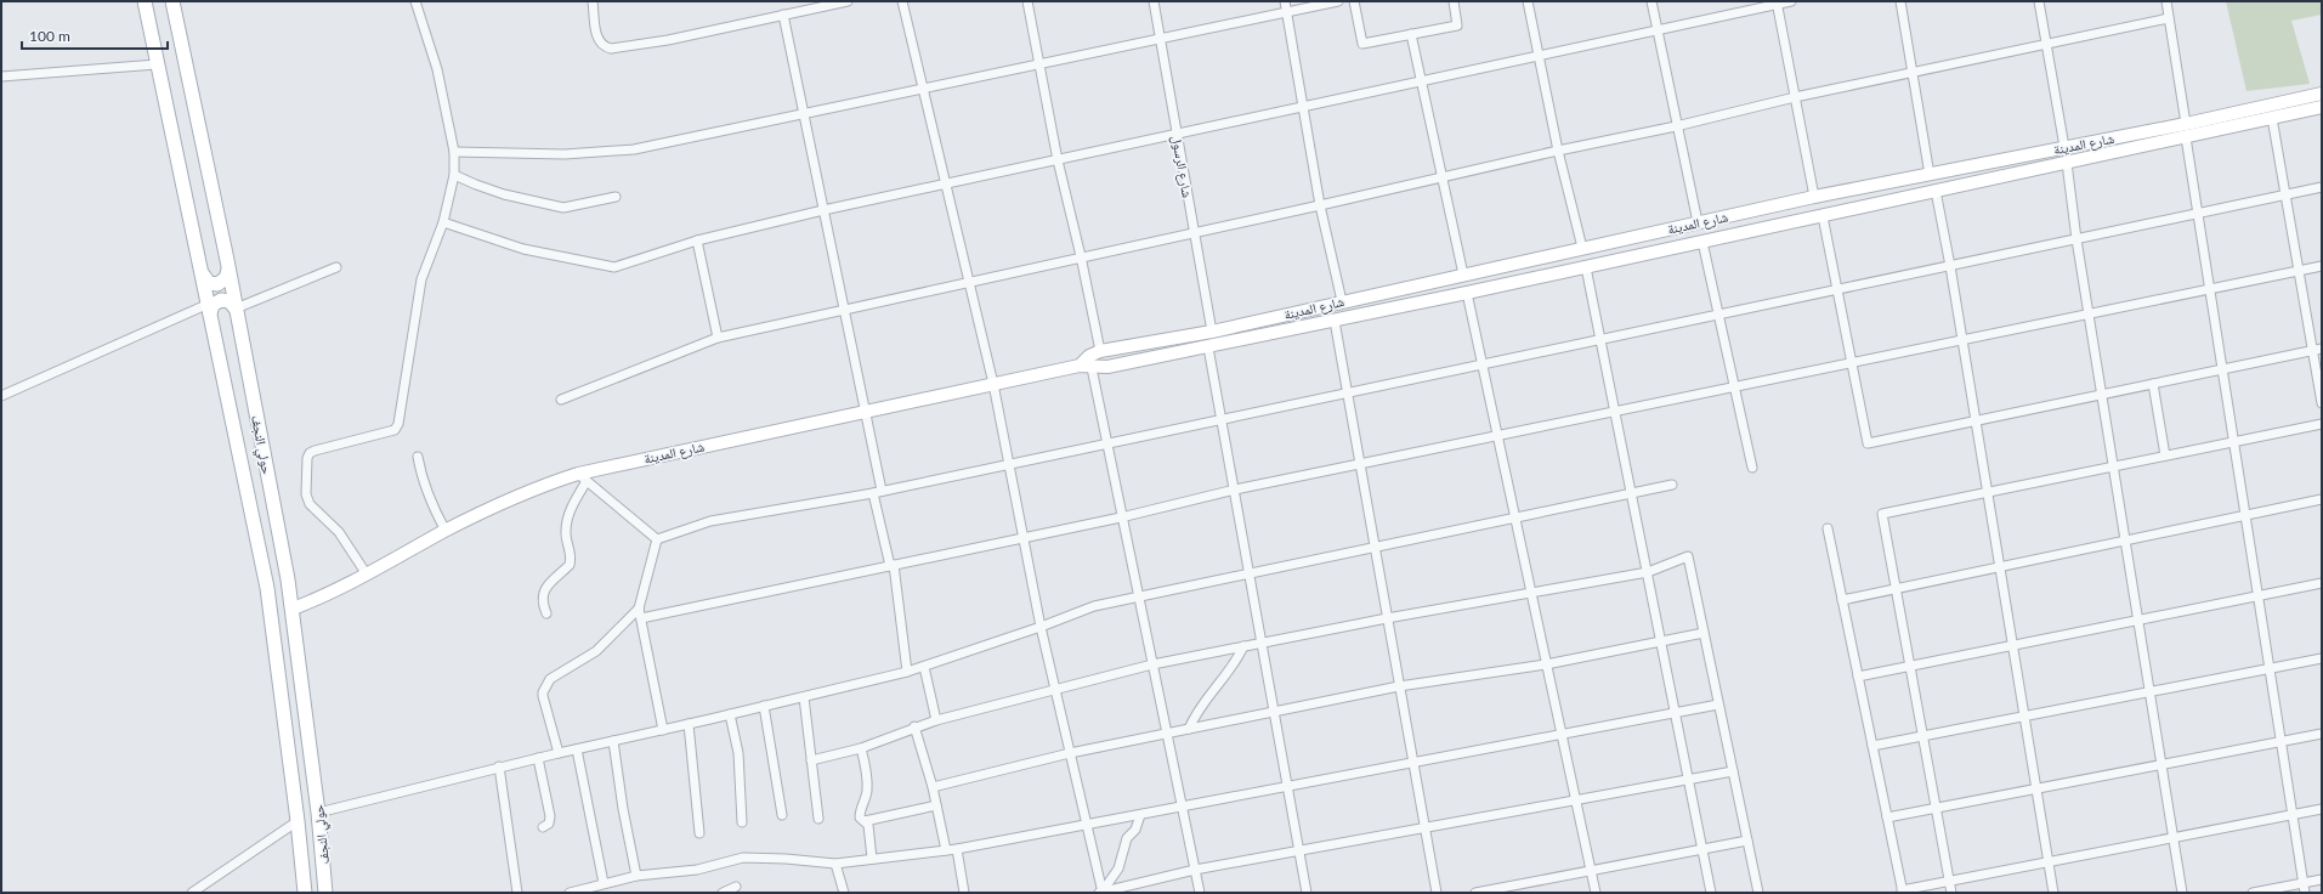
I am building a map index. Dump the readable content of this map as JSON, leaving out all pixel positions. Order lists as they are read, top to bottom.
{
  "streets": {
    "main road": ["شارع المدينة", "حولي النجف"],
    "street": ["شارع الرسول"]
  },
  "crossings": [
    ["شارع المدينة", "شارع الرسول"],
    ["شارع المدينة", "حولي النجف"]
  ],
  "scale_bar": "100 m"
}
